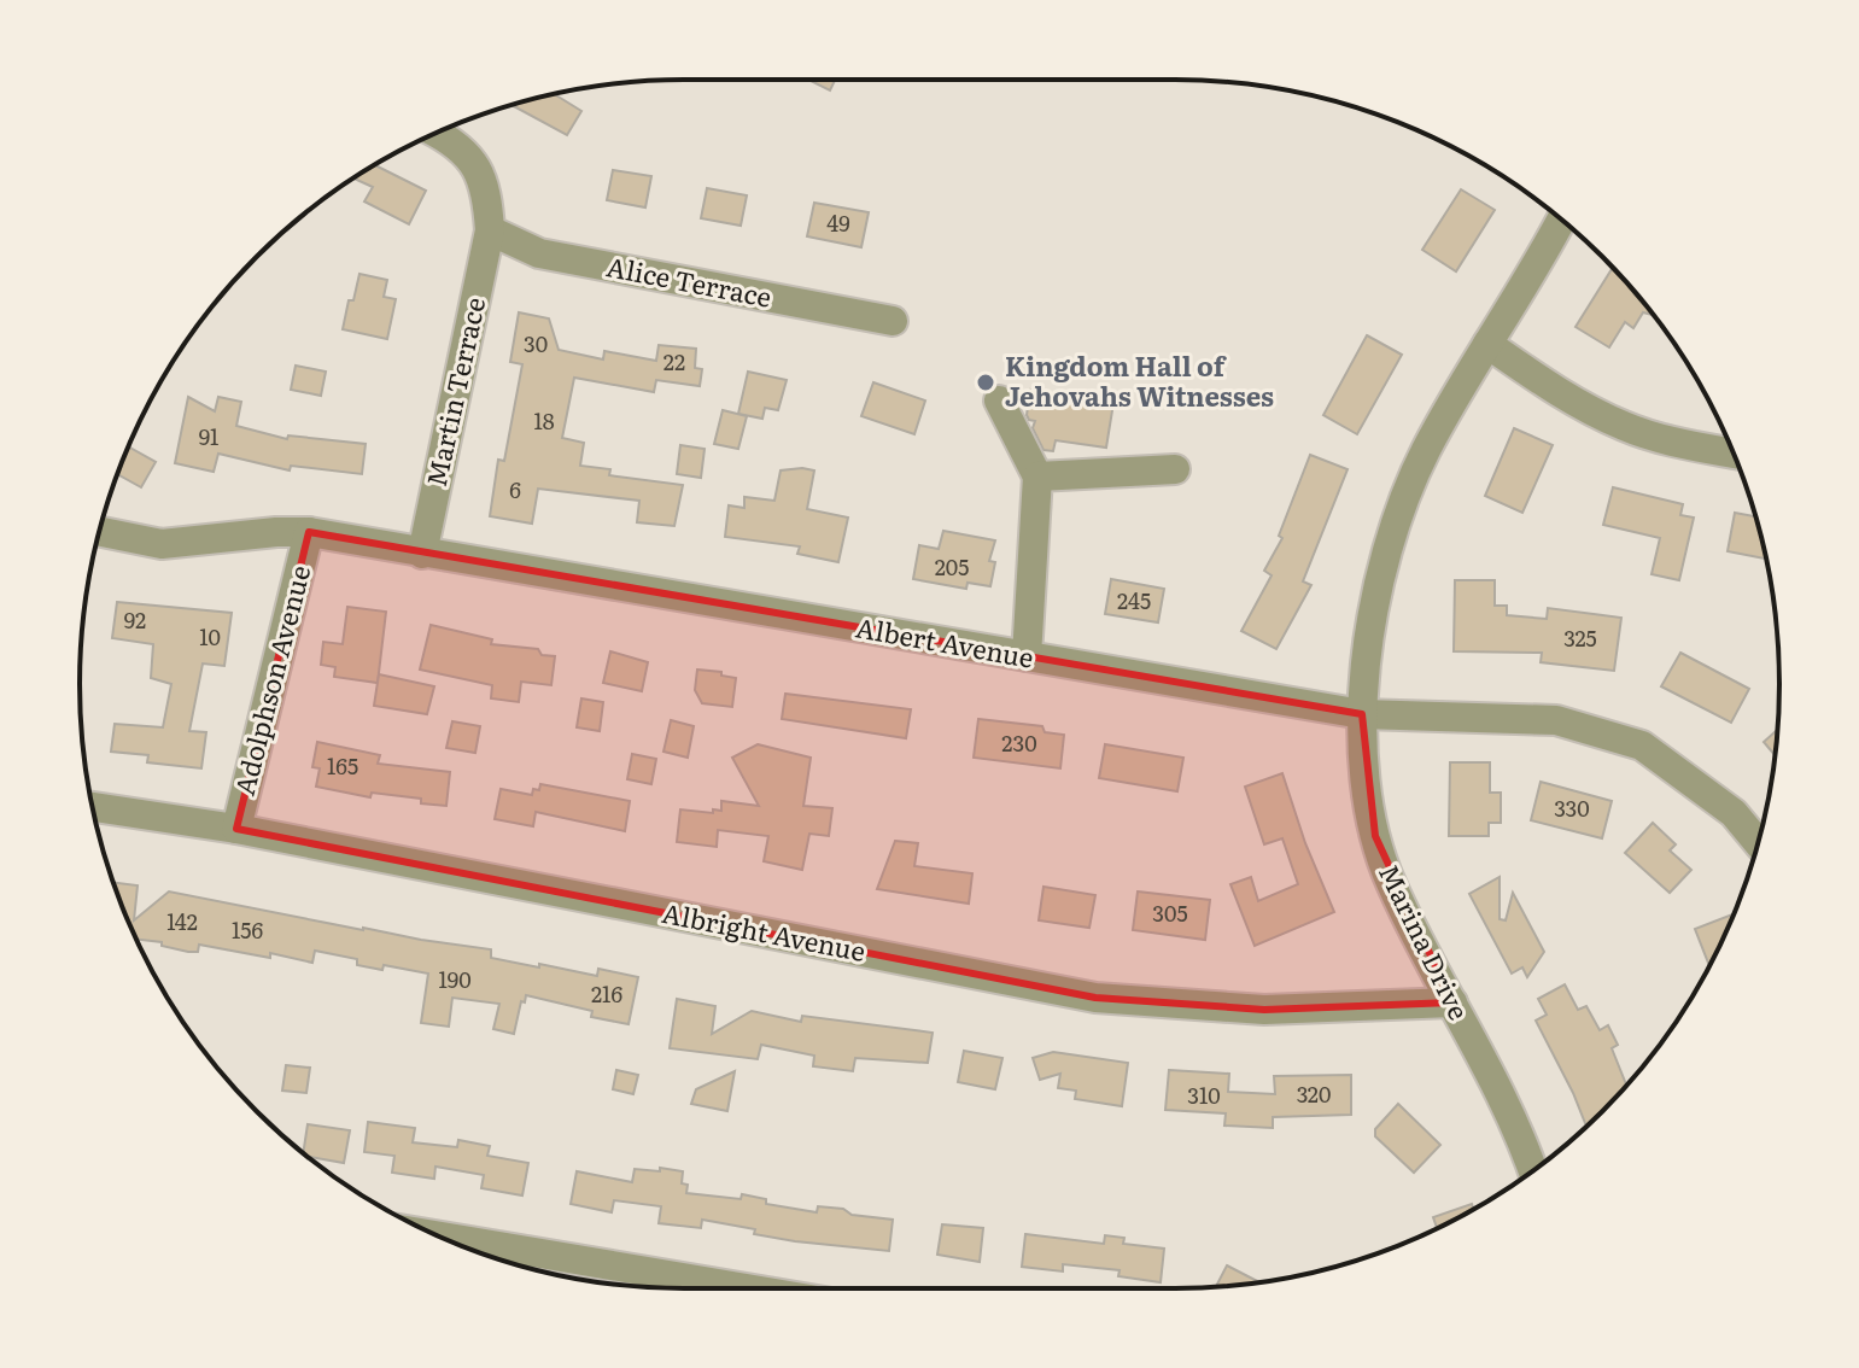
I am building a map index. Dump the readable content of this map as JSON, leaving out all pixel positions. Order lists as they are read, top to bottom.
{
  "streets": {
    "street": [
      "Alice Terrace",
      "Martin Terrace",
      "Albert Avenue",
      "Adolphson Avenue",
      "Albright Avenue",
      "Marina Drive"
    ]
  },
  "crossings": [
    ["Alice Terrace", "Martin Terrace"],
    ["Martin Terrace", "Albert Avenue"],
    ["Albert Avenue", "Adolphson Avenue"],
    ["Albert Avenue", "Marina Drive"],
    ["Adolphson Avenue", "Albright Avenue"],
    ["Albright Avenue", "Marina Drive"]
  ],
  "places": ["Kingdom Hall of Jehovahs Witnesses"],
  "house_numbers": [
    "49",
    "30",
    "22",
    "18",
    "91",
    "6",
    "205",
    "245",
    "92",
    "10",
    "325",
    "230",
    "165",
    "330",
    "305",
    "142",
    "156",
    "190",
    "216",
    "320",
    "310"
  ]
}
